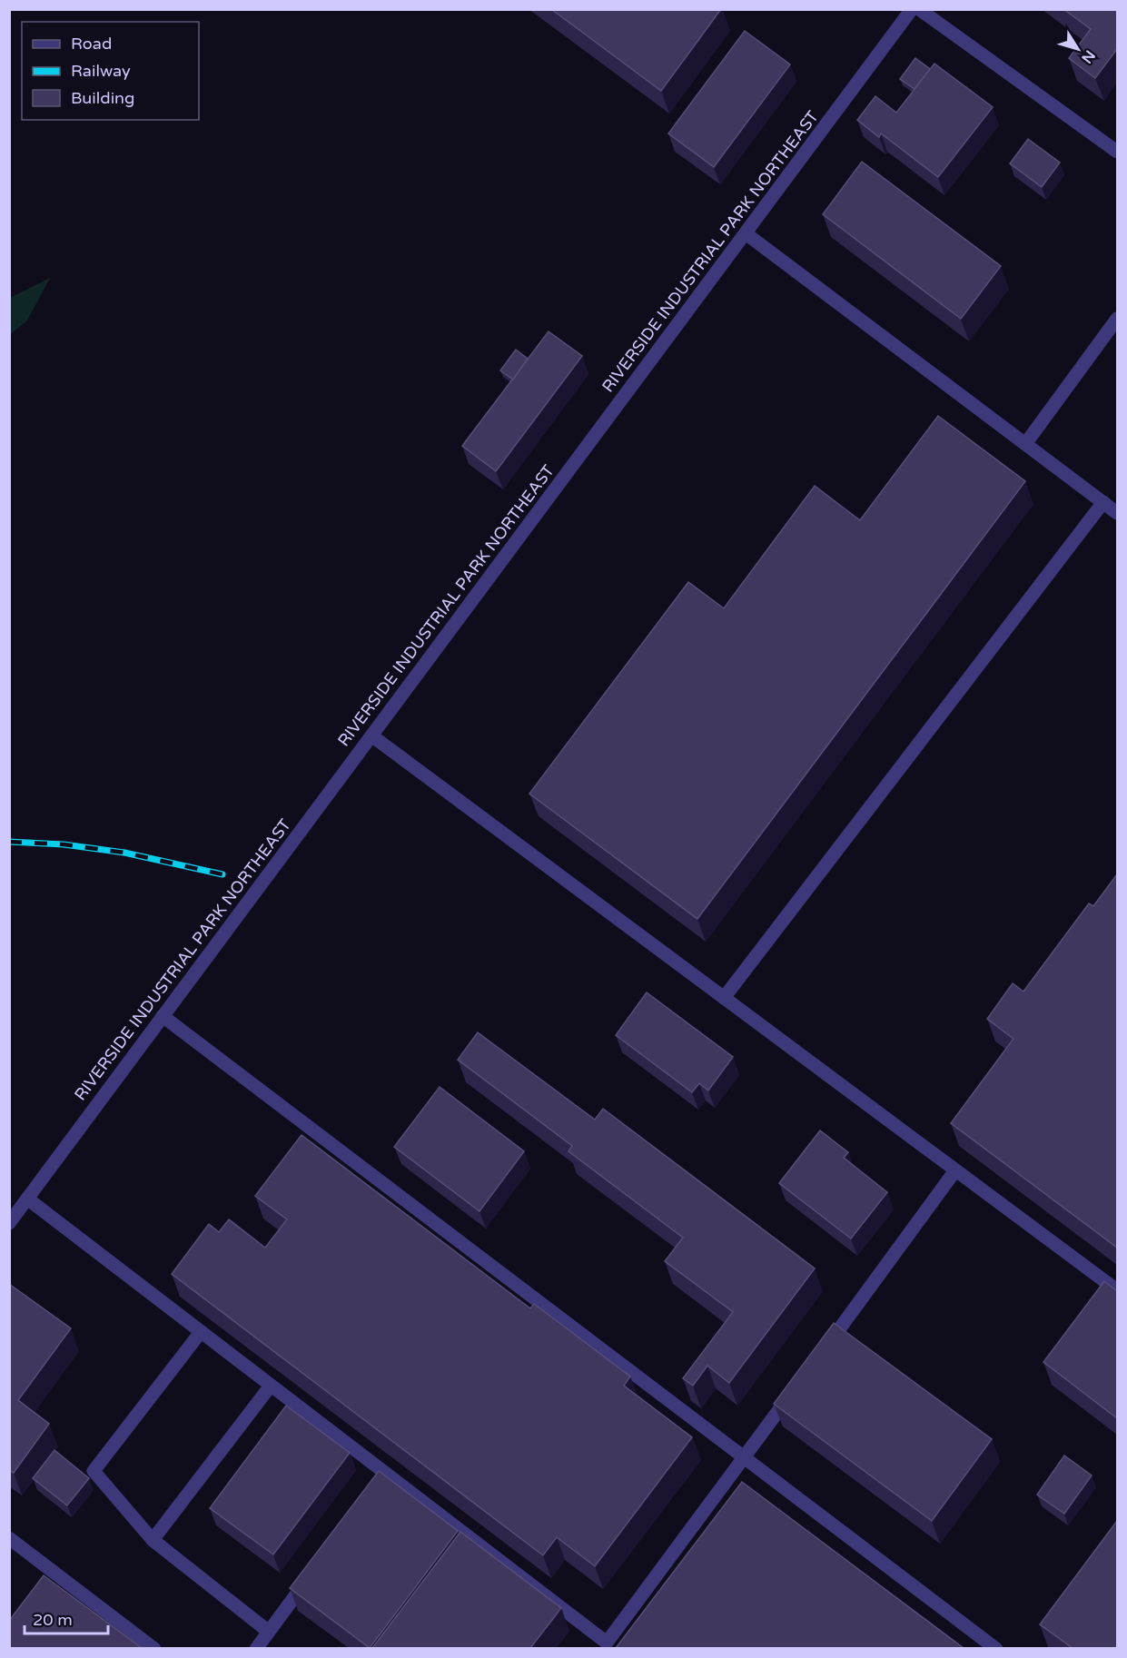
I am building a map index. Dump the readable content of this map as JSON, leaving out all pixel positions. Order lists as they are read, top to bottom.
{
  "streets": {
    "street": ["RIVERSIDE INDUSTRIAL PARK NORTHEAST"]
  },
  "legend": ["Road", "Railway", "Building"],
  "scale_bar": "20 m",
  "north": "bottom right"
}
